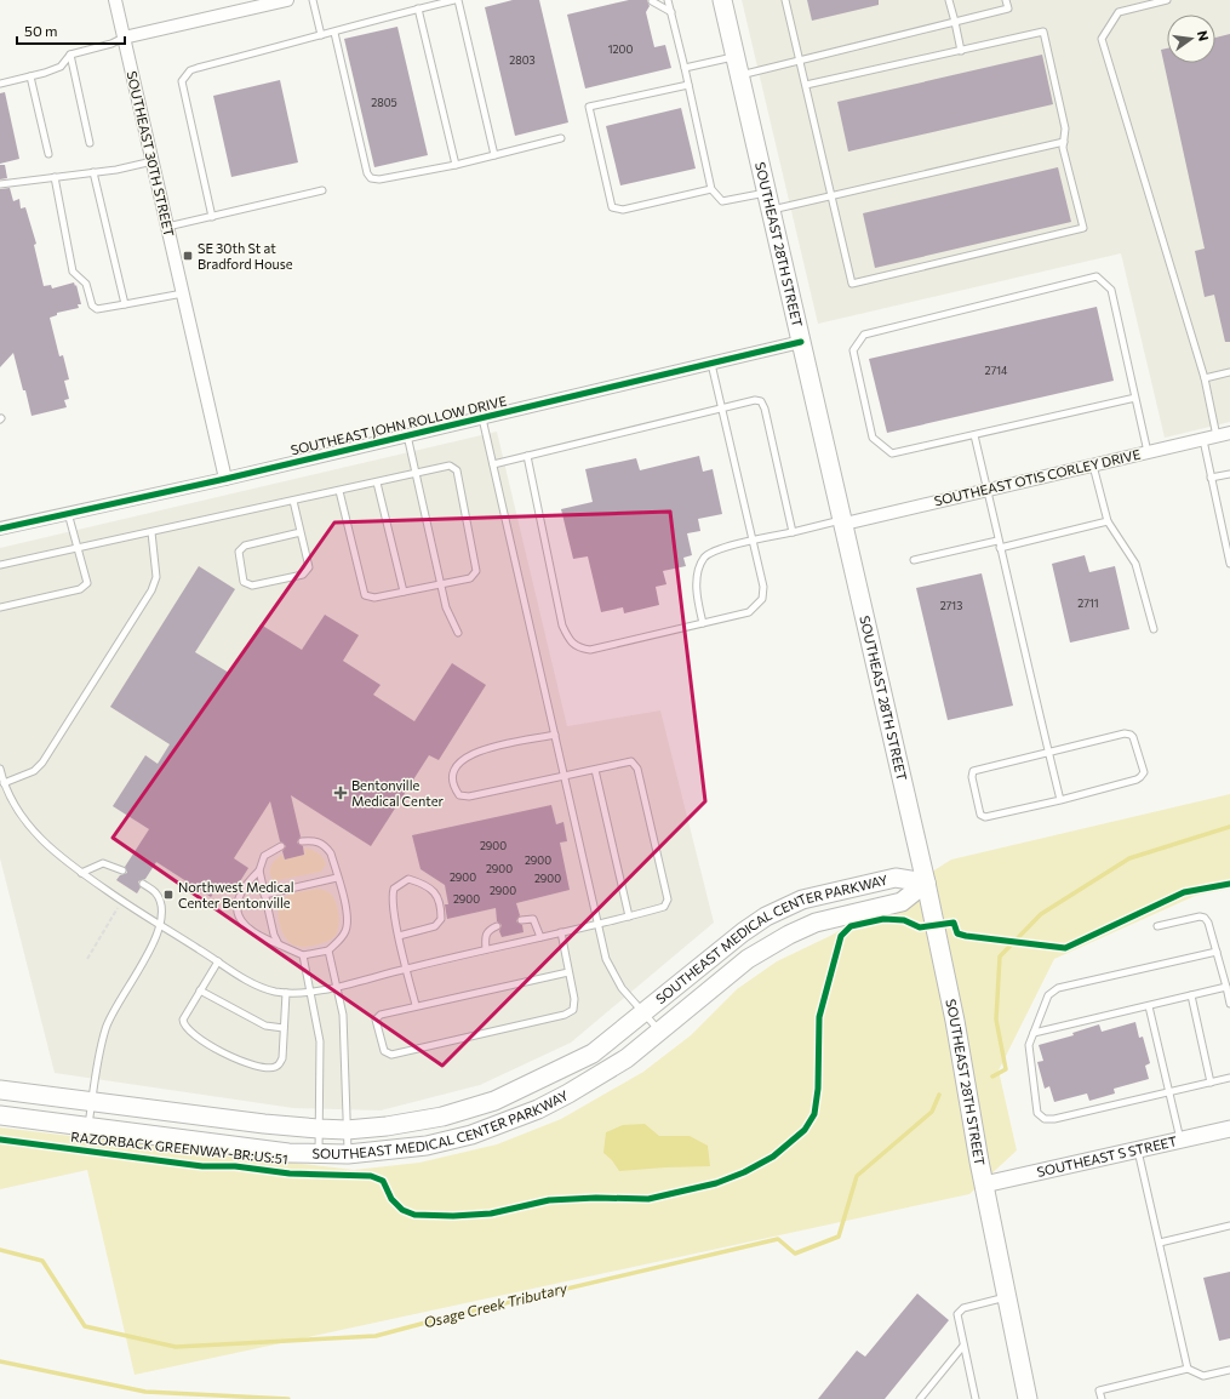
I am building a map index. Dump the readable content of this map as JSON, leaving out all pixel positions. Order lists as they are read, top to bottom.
{
  "streets": {
    "main road": ["SOUTHEAST 28TH STREET", "SOUTHEAST MEDICAL CENTER PARKWAY"],
    "street": [
      "SOUTHEAST 30TH STREET",
      "SOUTHEAST JOHN ROLLOW DRIVE",
      "SOUTHEAST OTIS CORLEY DRIVE",
      "SOUTHEAST S STREET"
    ],
    "cycle path": ["RAZORBACK GREENWAY-BR:US:51"]
  },
  "crossings": [
    ["SOUTHEAST 30TH STREET", "SOUTHEAST JOHN ROLLOW DRIVE"],
    ["SOUTHEAST 28TH STREET", "SOUTHEAST JOHN ROLLOW DRIVE"],
    ["SOUTHEAST 28TH STREET", "SOUTHEAST OTIS CORLEY DRIVE"],
    ["SOUTHEAST 28TH STREET", "SOUTHEAST MEDICAL CENTER PARKWAY"],
    ["SOUTHEAST 28TH STREET", "SOUTHEAST S STREET"]
  ],
  "water": ["Osage Creek Tributary"],
  "places": {
    "transit": ["SE 30th St at Bradford House", "Northwest Medical Center Bentonville"],
    "health": ["Bentonville Medical Center"]
  },
  "house_numbers": [
    "1200",
    "2803",
    "2805",
    "2714",
    "2711",
    "2713",
    "2900",
    "2900",
    "2900",
    "2900",
    "2900",
    "2900",
    "2900"
  ],
  "scale_bar": "50 m",
  "north": "right"
}
